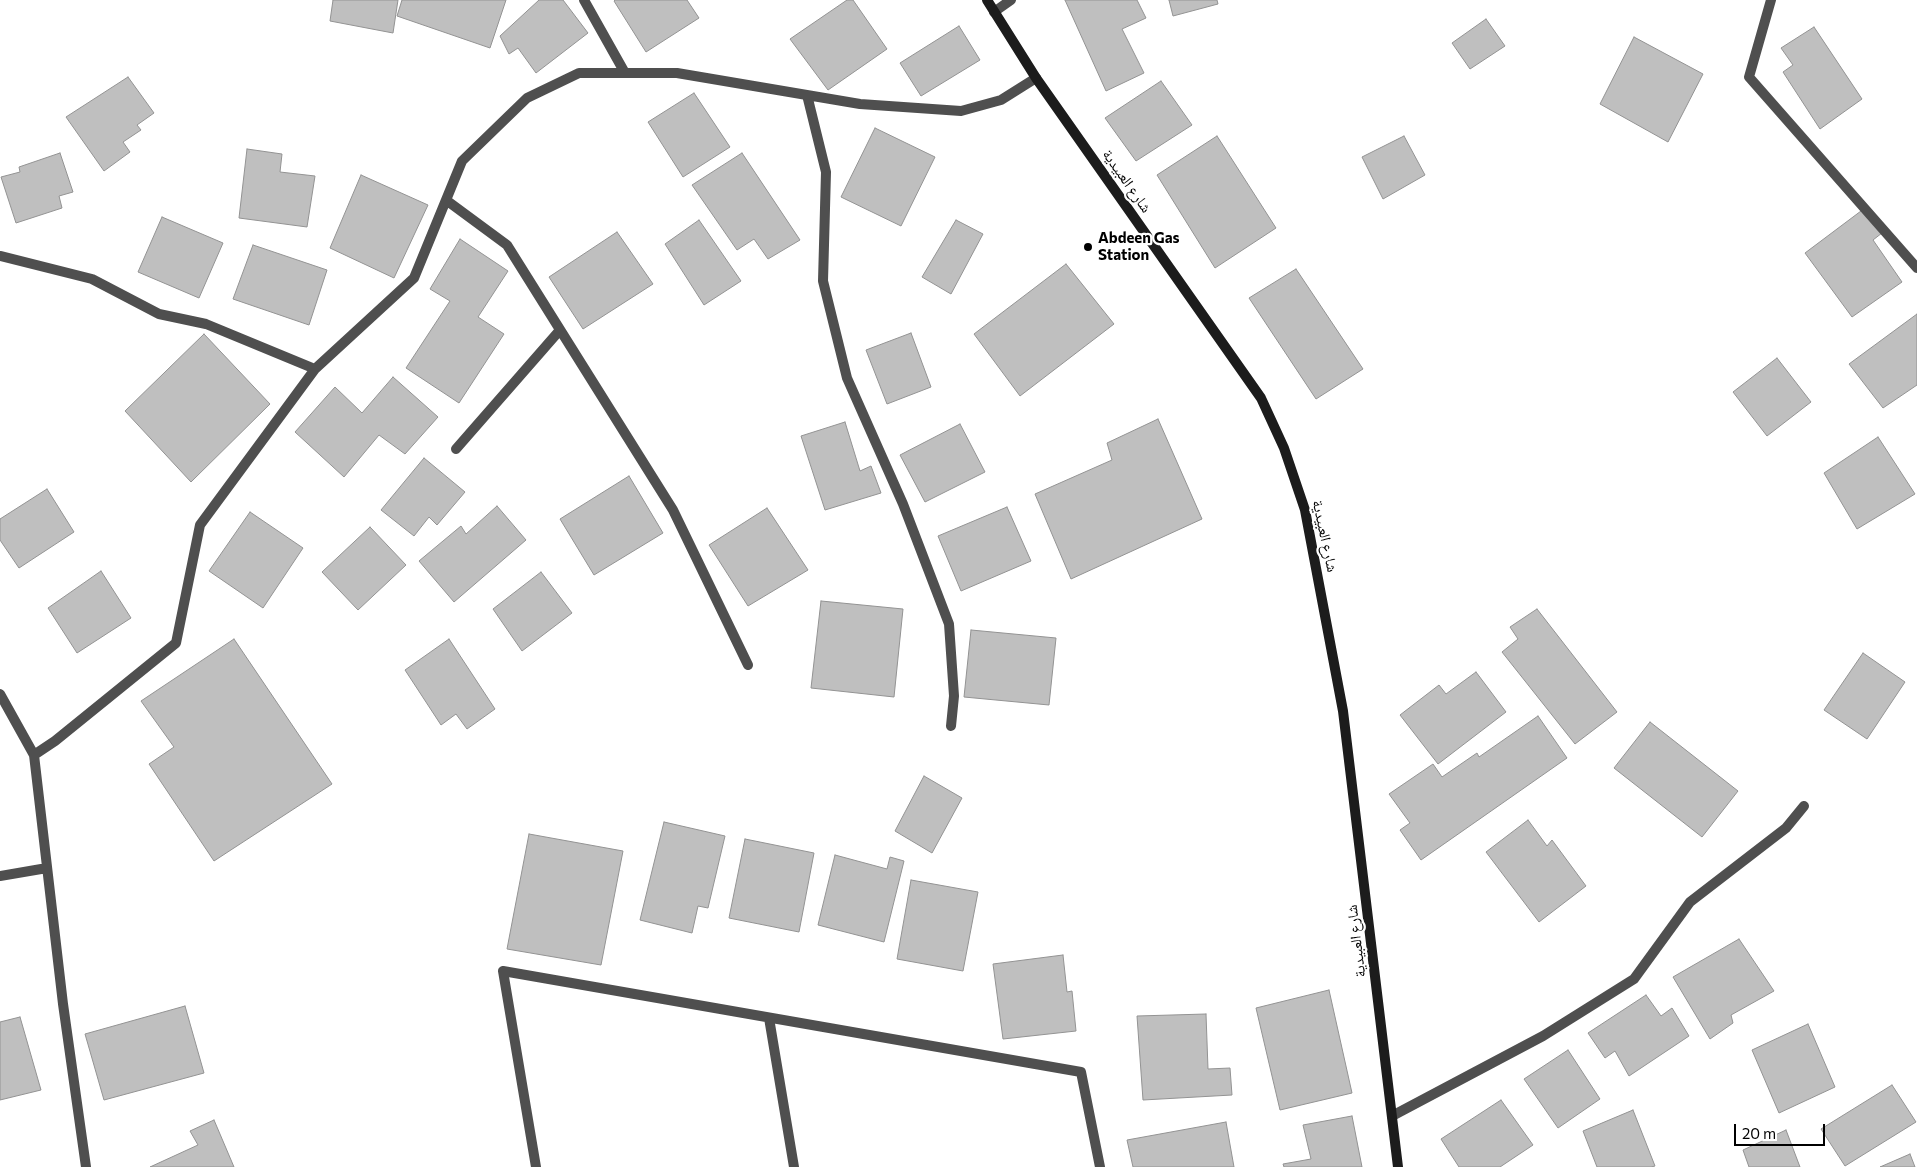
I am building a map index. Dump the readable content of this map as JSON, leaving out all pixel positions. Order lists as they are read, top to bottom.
{
  "streets": {
    "main road": ["شارع العبيدية"]
  },
  "places": ["Abdeen Gas Station"],
  "scale_bar": "20 m"
}
